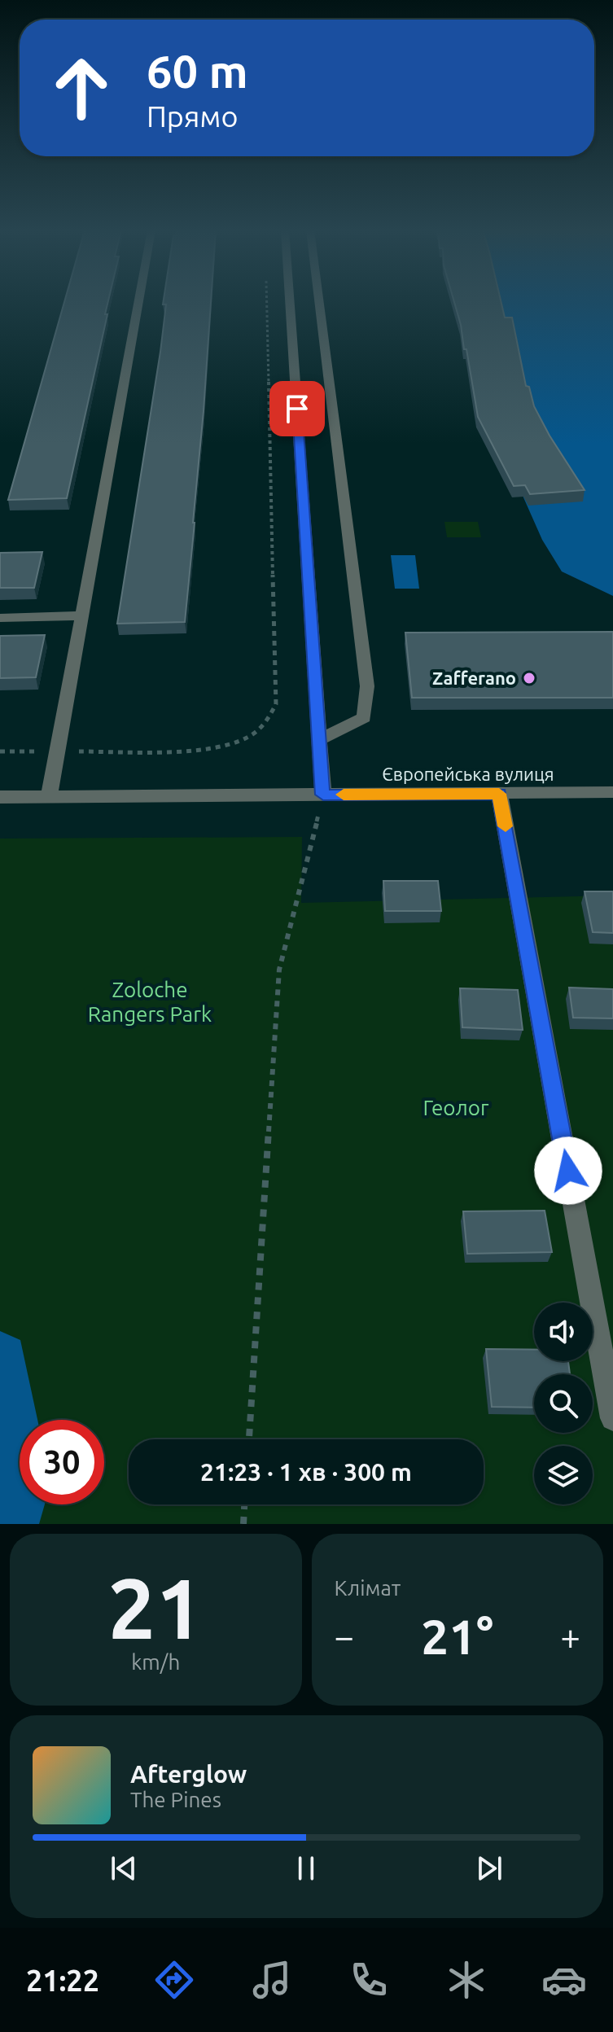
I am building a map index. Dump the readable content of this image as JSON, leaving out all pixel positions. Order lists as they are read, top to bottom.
{
  "streets": {
    "street": ["Європейська вулиця"]
  },
  "parks": ["Zoloche Rangers Park", "Геолог"],
  "places": ["Zafferano"],
  "page": {
    "turn": ["60 m", "Прямо"],
    "limit": "30",
    "trip": "21:23 · 1 хв · 300 m",
    "tile": [
      ["21", "km/h"],
      "Клімат"
    ],
    "heat": ["−", "21°", "+"],
    "song": ["Afterglow", "The Pines"],
    "tabs": "21:22"
  }
}
